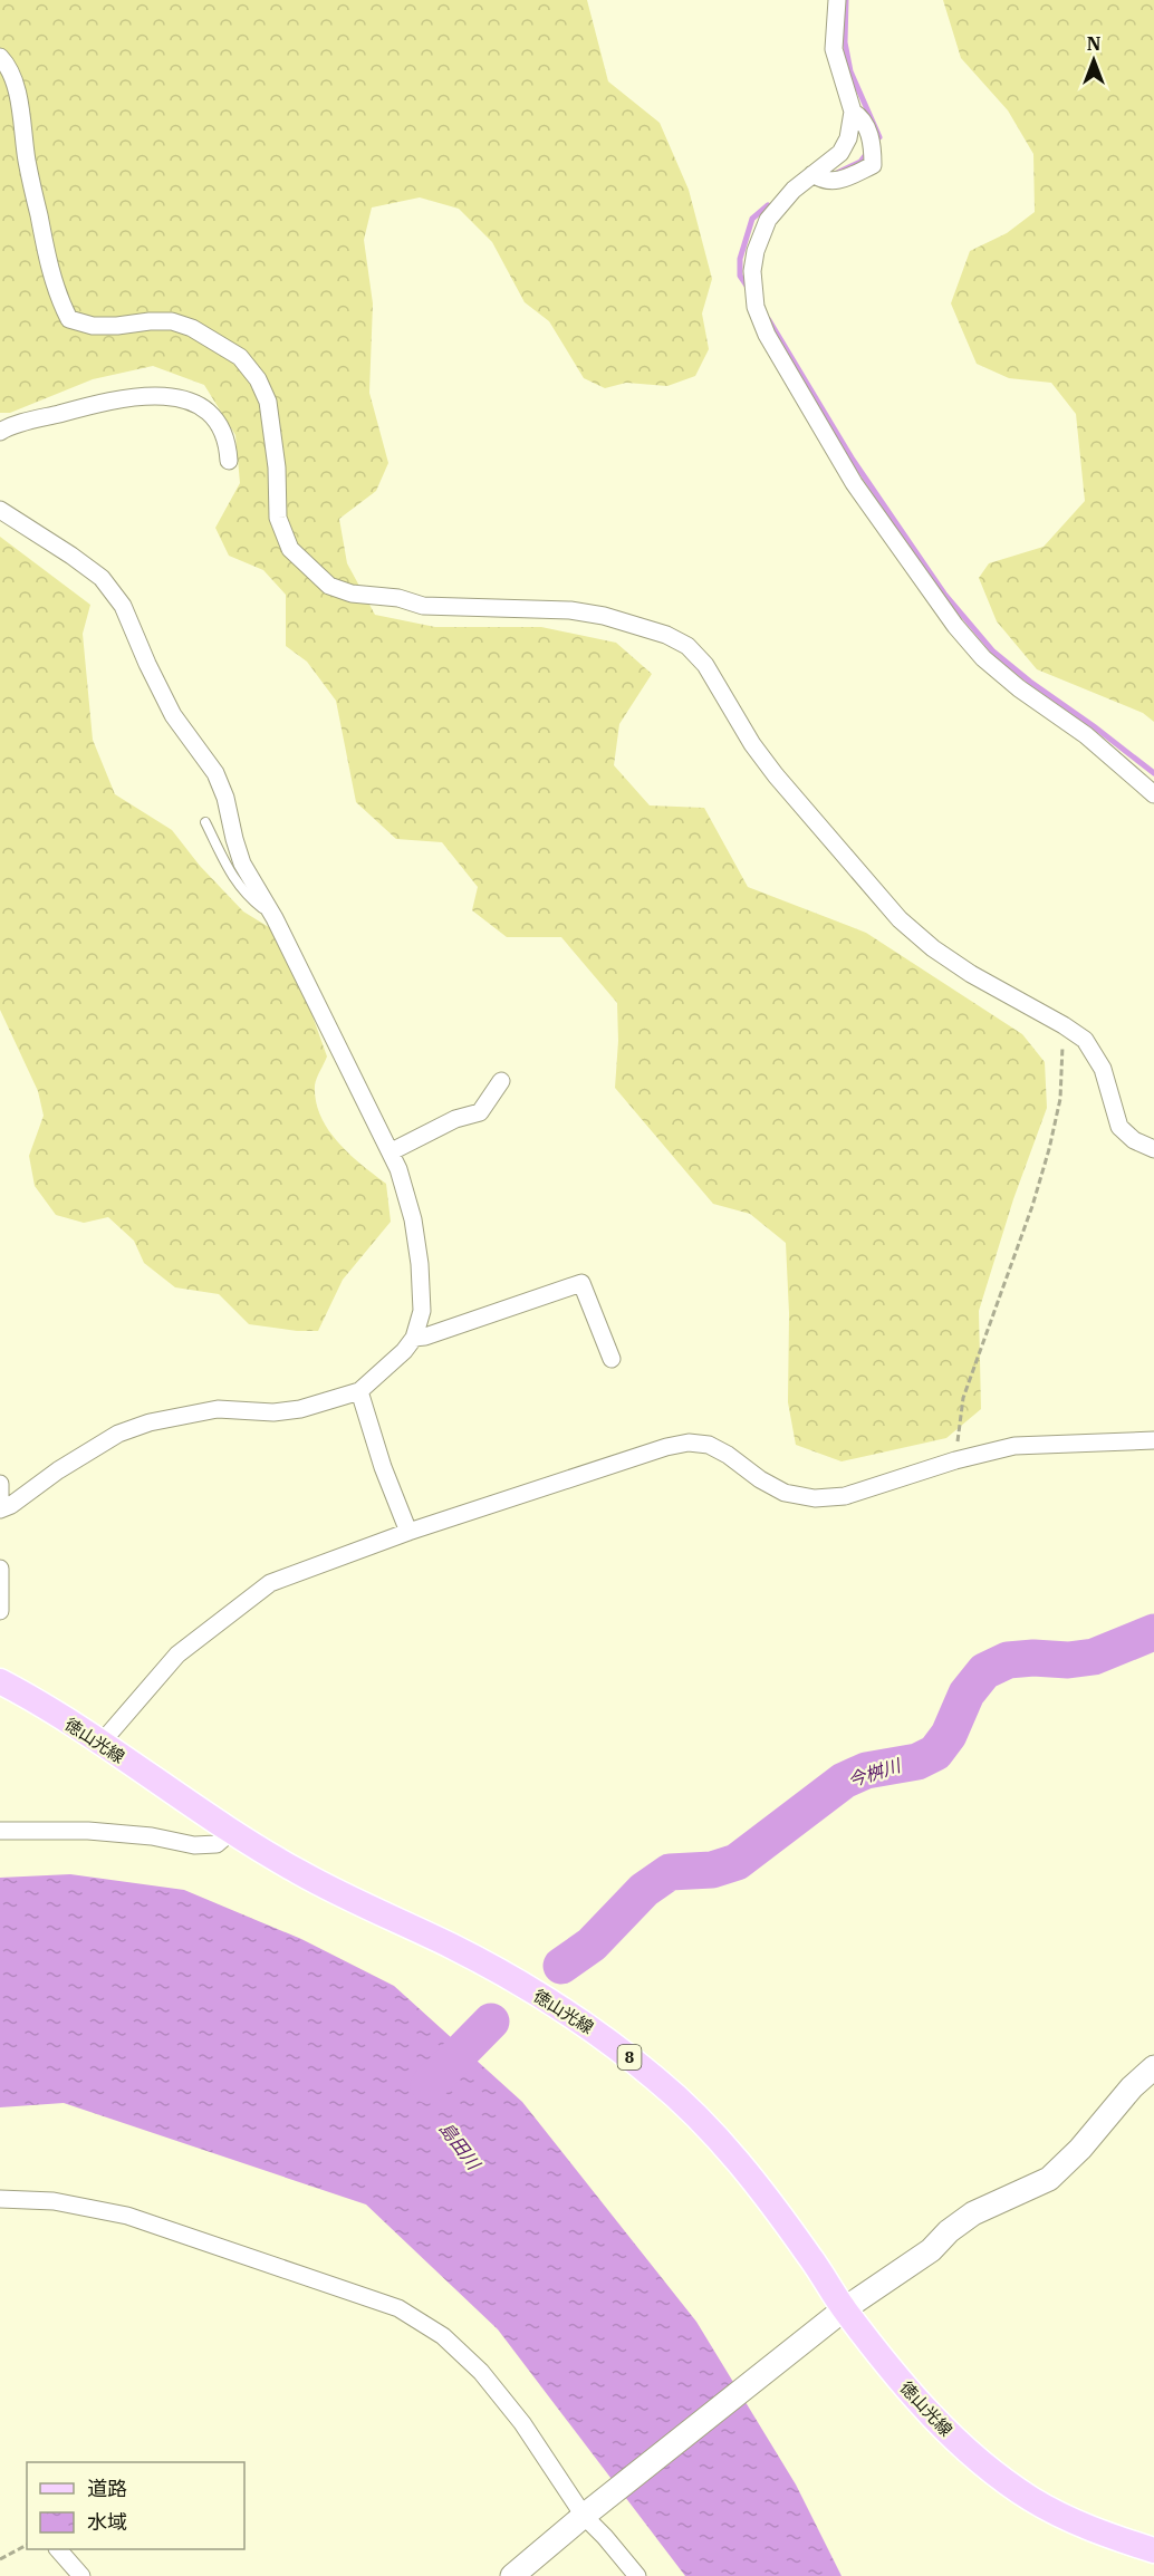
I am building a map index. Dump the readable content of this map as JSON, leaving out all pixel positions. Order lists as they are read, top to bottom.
{
  "streets": {
    "main road": ["徳山光線", "8"]
  },
  "water": ["今桝川", "島田川"],
  "legend": ["道路", "水域"],
  "north": "top"
}
